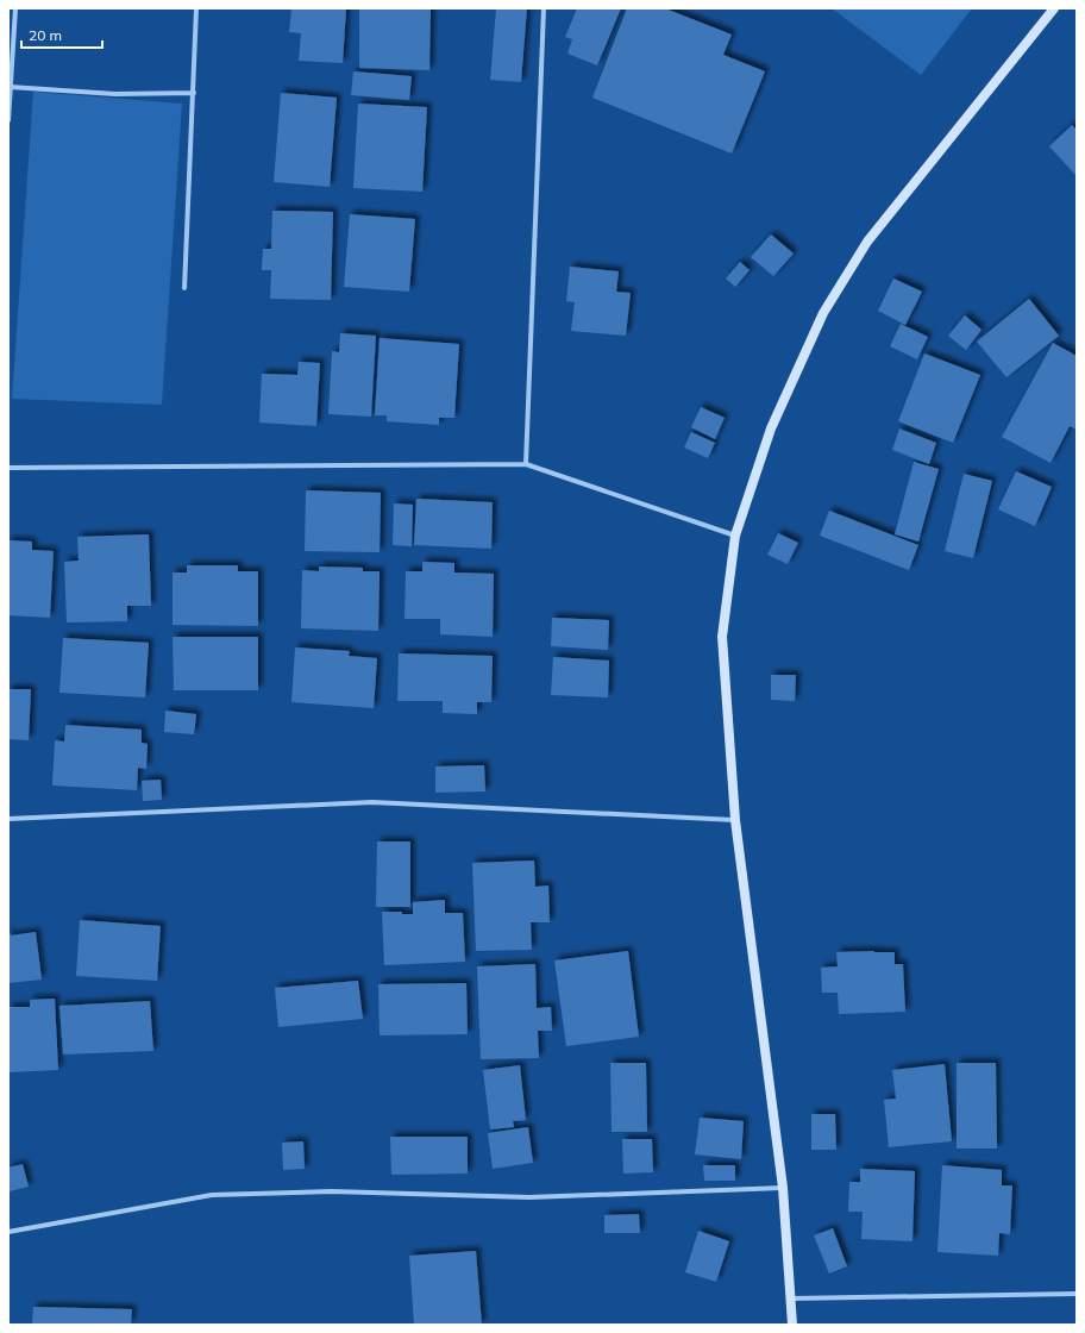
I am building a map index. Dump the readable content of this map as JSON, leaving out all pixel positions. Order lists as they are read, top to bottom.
{
  "scale_bar": "20 m"
}
